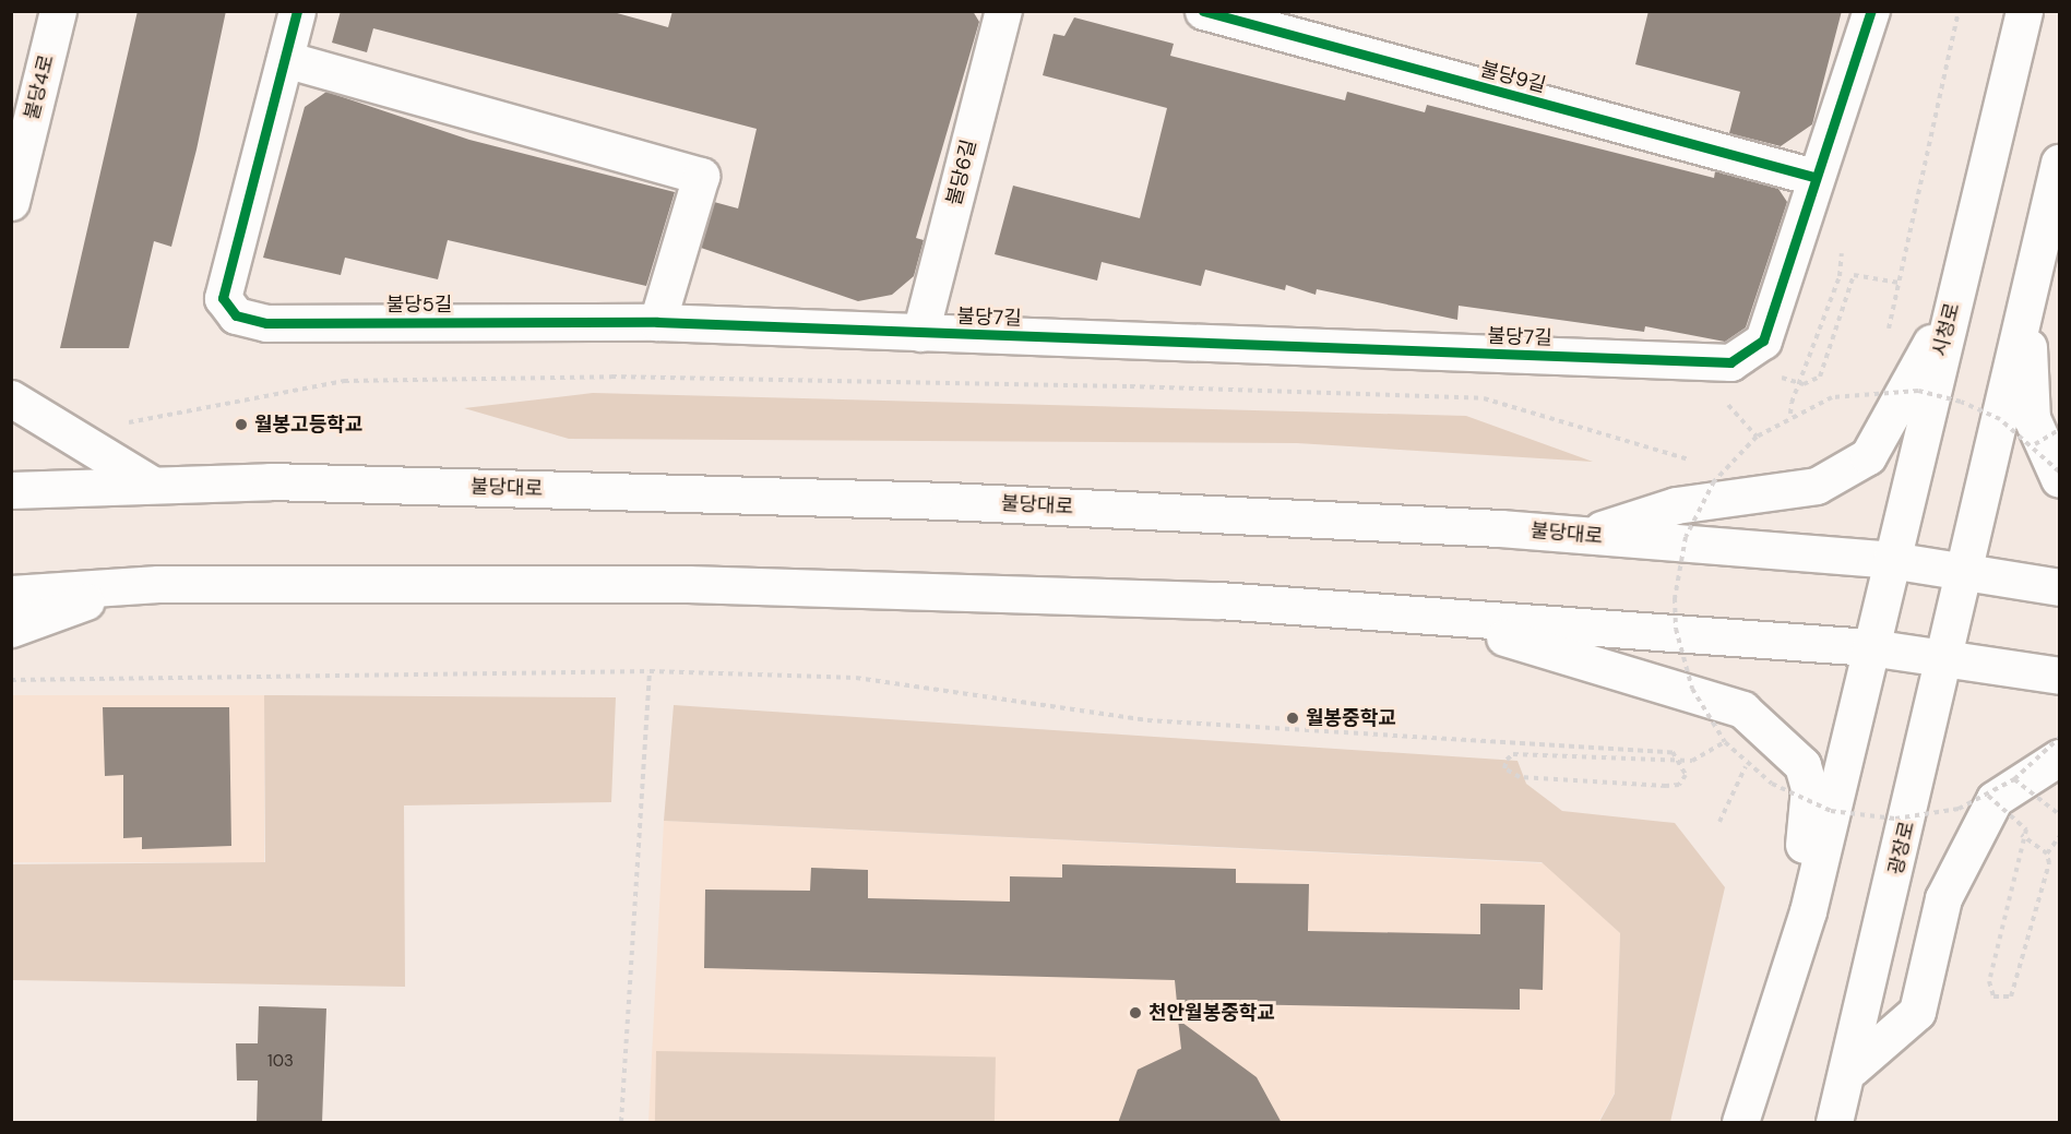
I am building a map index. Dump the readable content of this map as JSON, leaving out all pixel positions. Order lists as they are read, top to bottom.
{
  "streets": {
    "main road": [
      "불당9길",
      "불당4로",
      "불당6길",
      "불당5길",
      "불당7길",
      "시청로",
      "불당대로",
      "광장로"
    ]
  },
  "crossings": [
    ["불당9길", "불당7길"],
    ["불당6길", "불당5길"],
    ["불당6길", "불당7길"],
    ["불당5길", "불당7길"],
    ["시청로", "불당대로"],
    ["불당대로", "광장로"]
  ],
  "places": ["월봉고등학교", "월봉중학교", "천안월봉중학교"],
  "house_numbers": ["103"]
}
